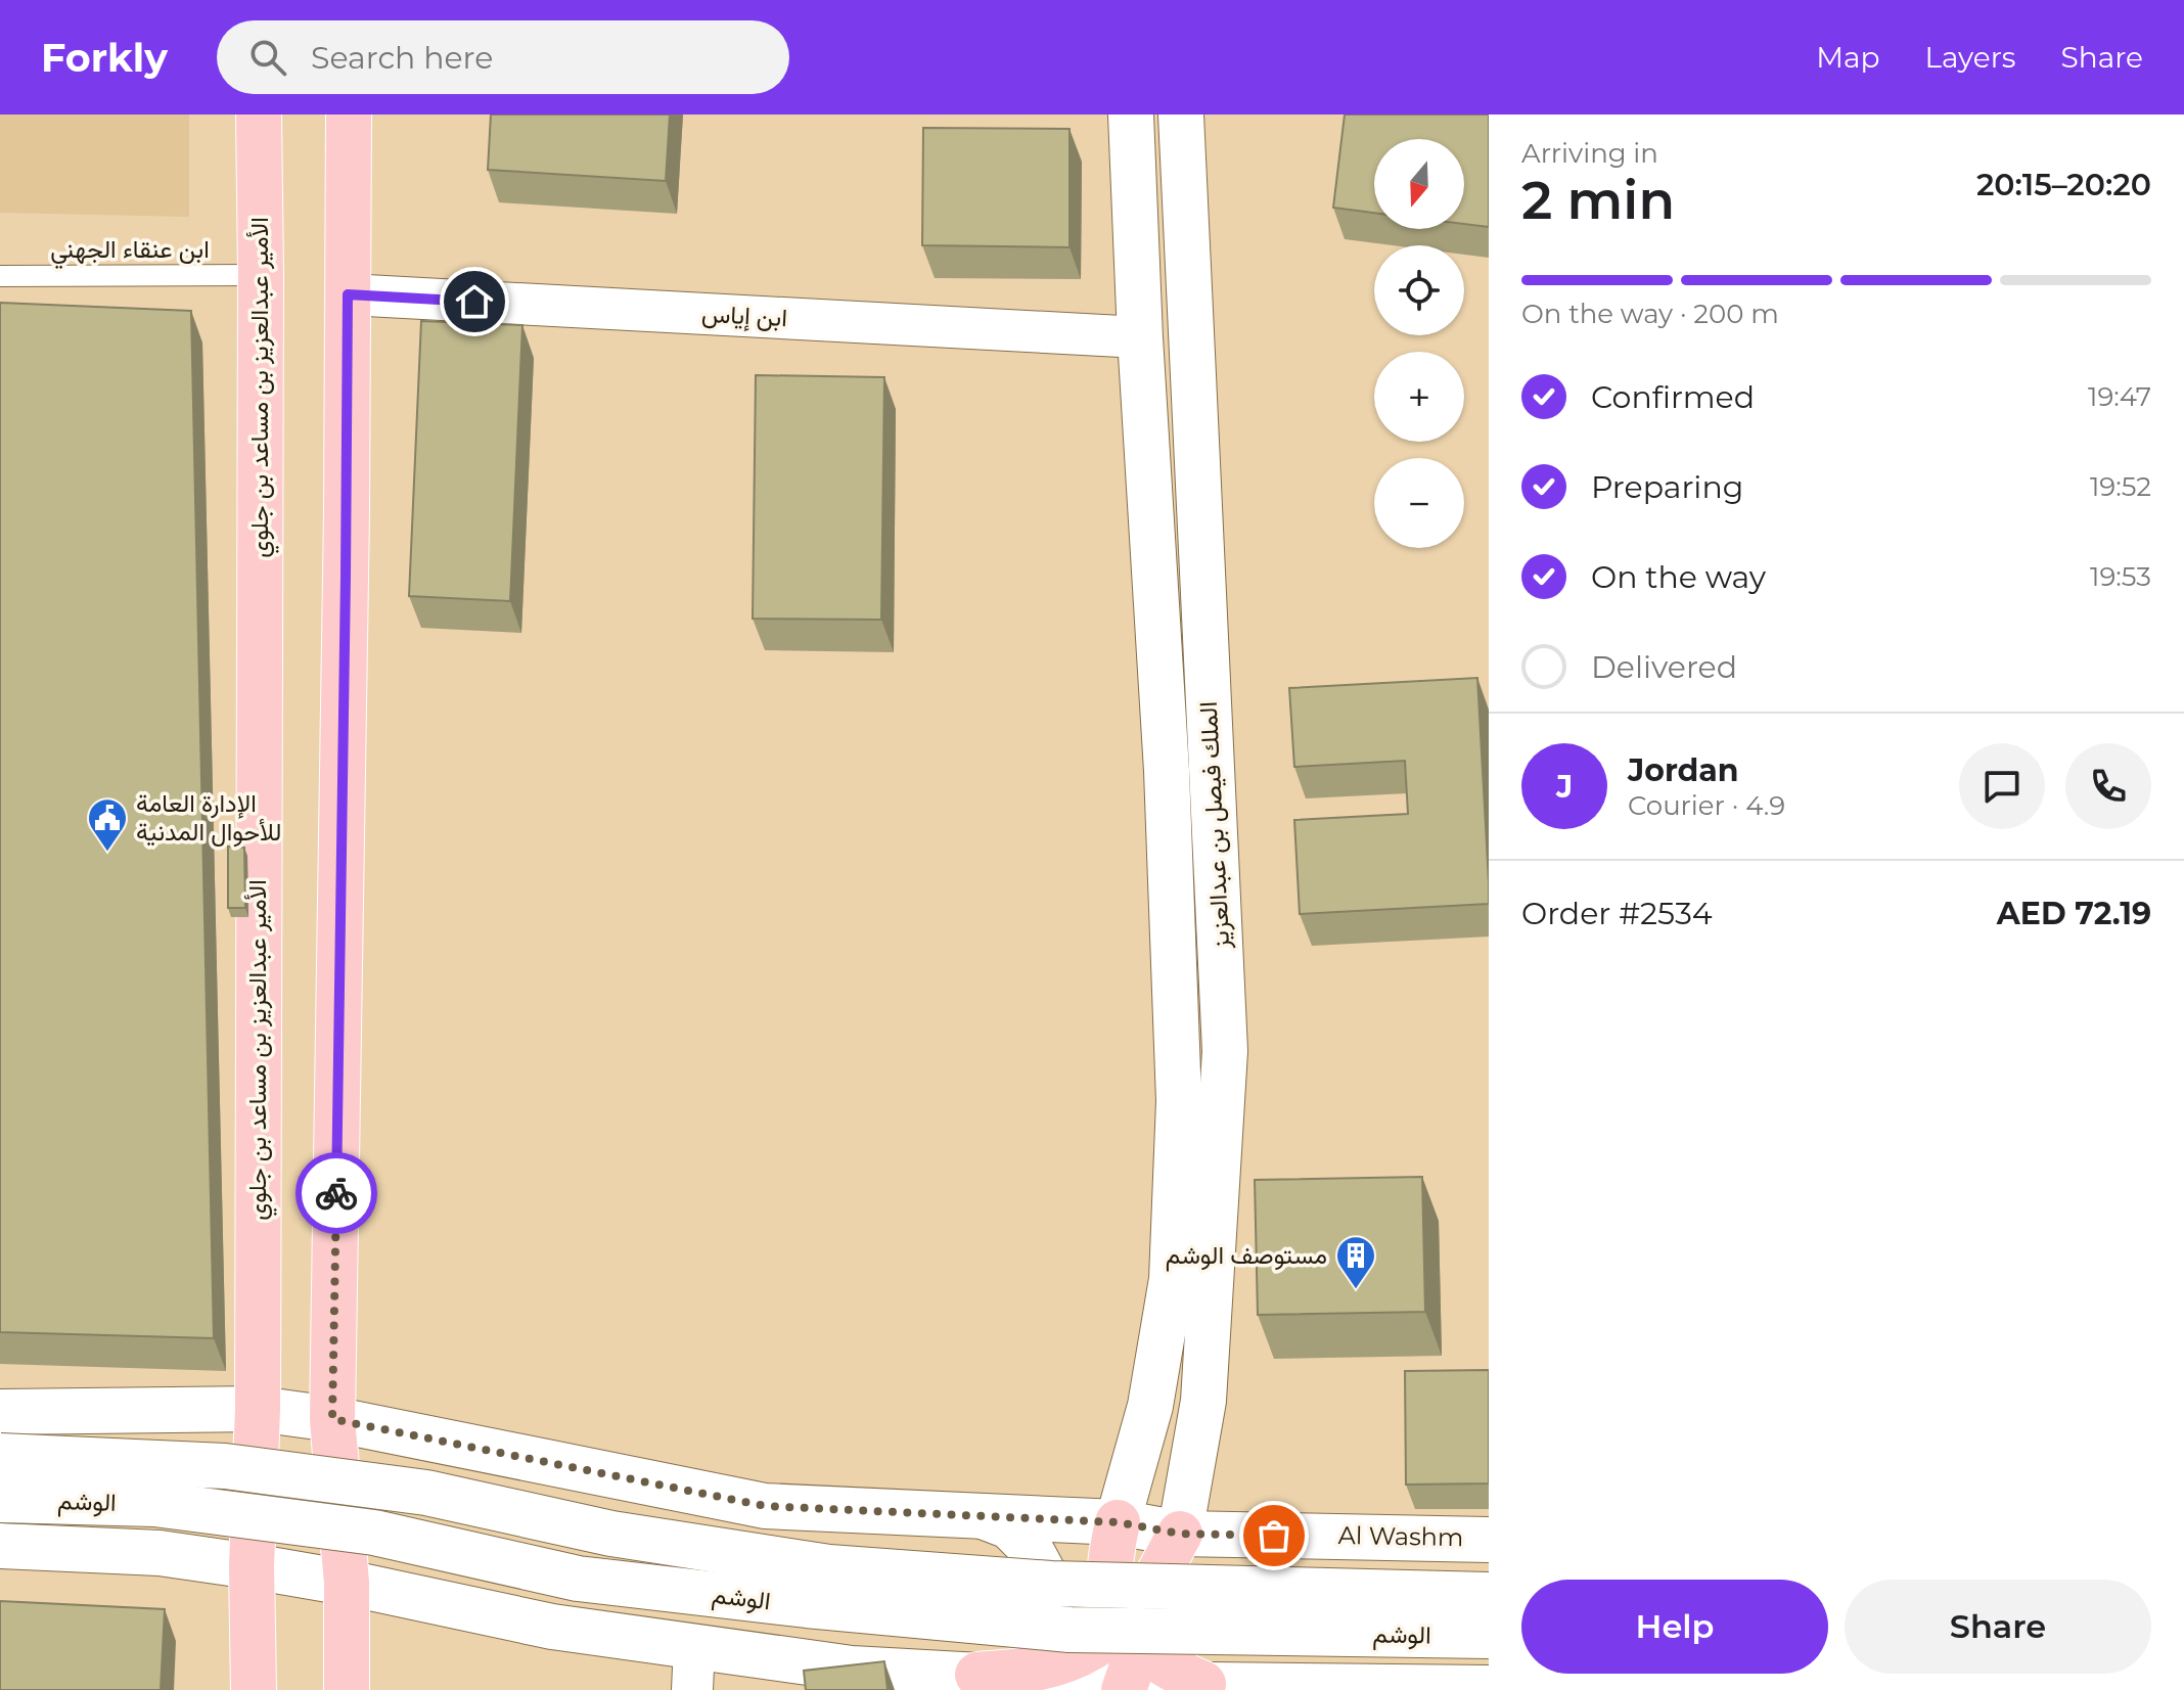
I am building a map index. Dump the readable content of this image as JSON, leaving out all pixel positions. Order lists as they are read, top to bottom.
{
  "streets": {
    "main road": ["الأمير عبدالعزيز بن مساعد بن جلوي"],
    "street": [
      "ابن إياس",
      "الملك فيصل بن عبدالعزيز",
      "الوشم",
      "Al Washm"
    ],
    "lane": ["ابن عنقاء الجهني"]
  },
  "crossings": [
    ["ابن عنقاء الجهني", "الأمير عبدالعزيز بن مساعد بن جلوي"],
    ["ابن إياس", "الملك فيصل بن عبدالعزيز"],
    ["الأمير عبدالعزيز بن مساعد بن جلوي", "الوشم"],
    ["الملك فيصل بن عبدالعزيز", "Al Washm"]
  ],
  "places": {
    "public building": ["الإدارة العامة للأحوال المدنية"],
    "building": ["مستوصف الوشم"]
  },
  "north": "bottom",
  "page": {
    "header": "Forkly",
    "search": "Search here",
    "nav": ["Map", "Layers", "Share"],
    "heading": ["2 min", "Arriving in", "20:15–20:20"],
    "panel": [
      "Jordan",
      "Courier · 4.9",
      "Order #2534",
      "AED 72.19"
    ],
    "map_buttons": ["+", "−"],
    "bar": "On the way · 200 m",
    "list": [
      ["Confirmed", "19:47"],
      ["Preparing", "19:52"],
      ["On the way", "19:53"],
      "Delivered"
    ],
    "round": "J",
    "buttons": ["Help", "Share"]
  }
}
